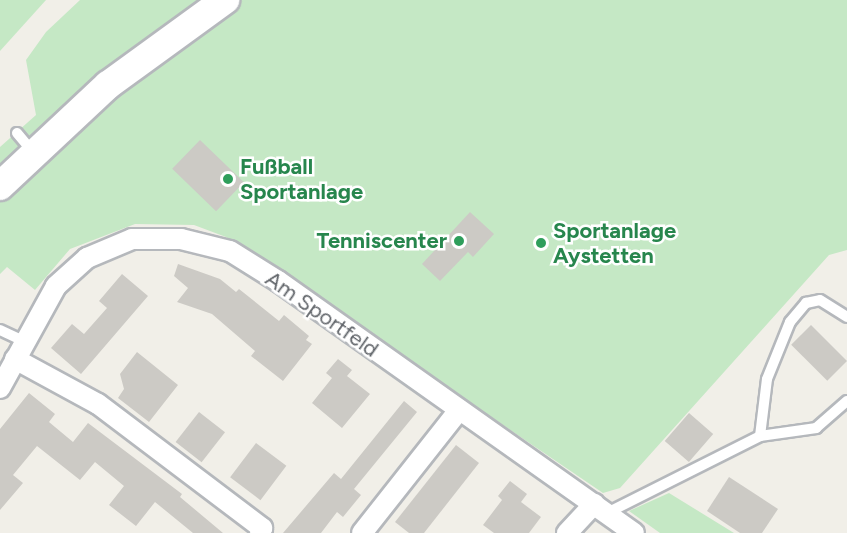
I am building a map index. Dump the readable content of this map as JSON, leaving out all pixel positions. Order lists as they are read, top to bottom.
{
  "streets": {
    "street": ["Am Sportfeld"]
  },
  "places": ["Fußball Sportanlage", "Tenniscenter", "Sportanlage Aystetten"]
}
